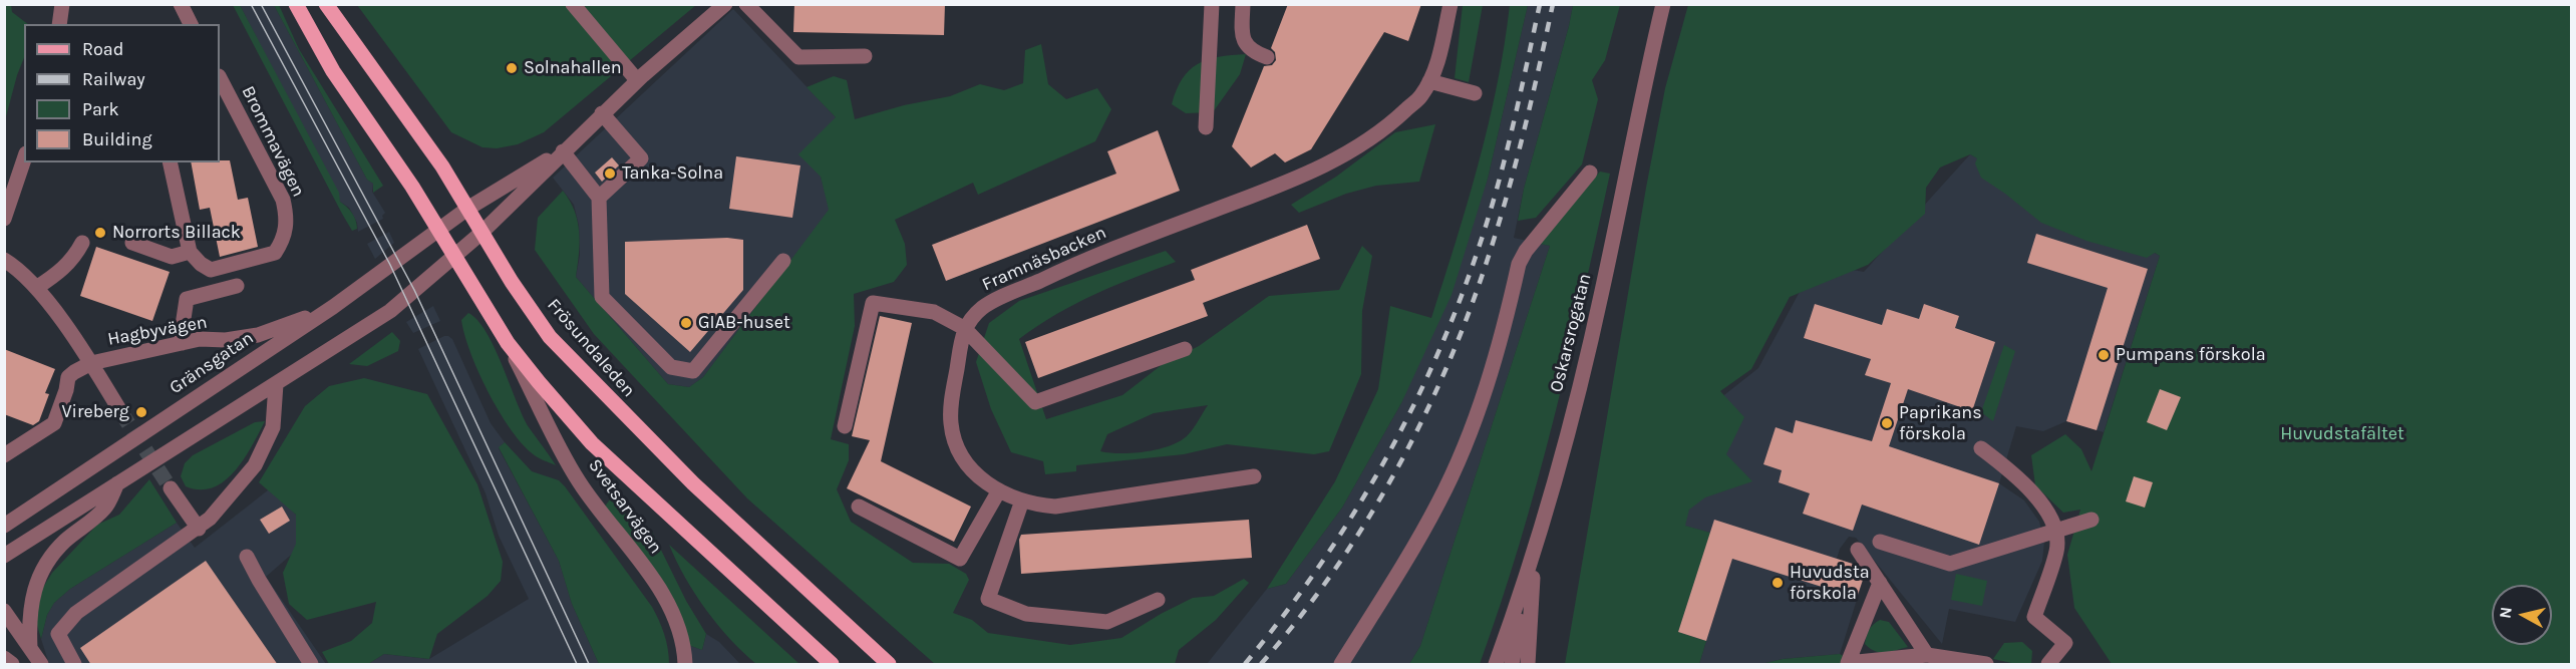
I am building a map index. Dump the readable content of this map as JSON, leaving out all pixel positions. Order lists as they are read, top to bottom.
{
  "streets": {
    "main road": ["Frösundaleden"],
    "street": [
      "Brommavägen",
      "Framnäsbacken",
      "Hagbyvägen",
      "Oskarsrogatan",
      "Gränsgatan",
      "Svetsarvägen"
    ]
  },
  "crossings": [
    ["Hagbyvägen", "Gränsgatan"],
    ["Frösundaleden", "Gränsgatan"]
  ],
  "parks": ["Huvudstafältet"],
  "places": [
    "Solnahallen",
    "Tanka-Solna",
    "Norrorts Billack",
    "GIAB-huset",
    "Pumpans förskola",
    "Vireberg",
    "Paprikans förskola",
    "Huvudsta förskola"
  ],
  "legend": [
    "Road",
    "Railway",
    "Park",
    "Building"
  ],
  "north": "left"
}
